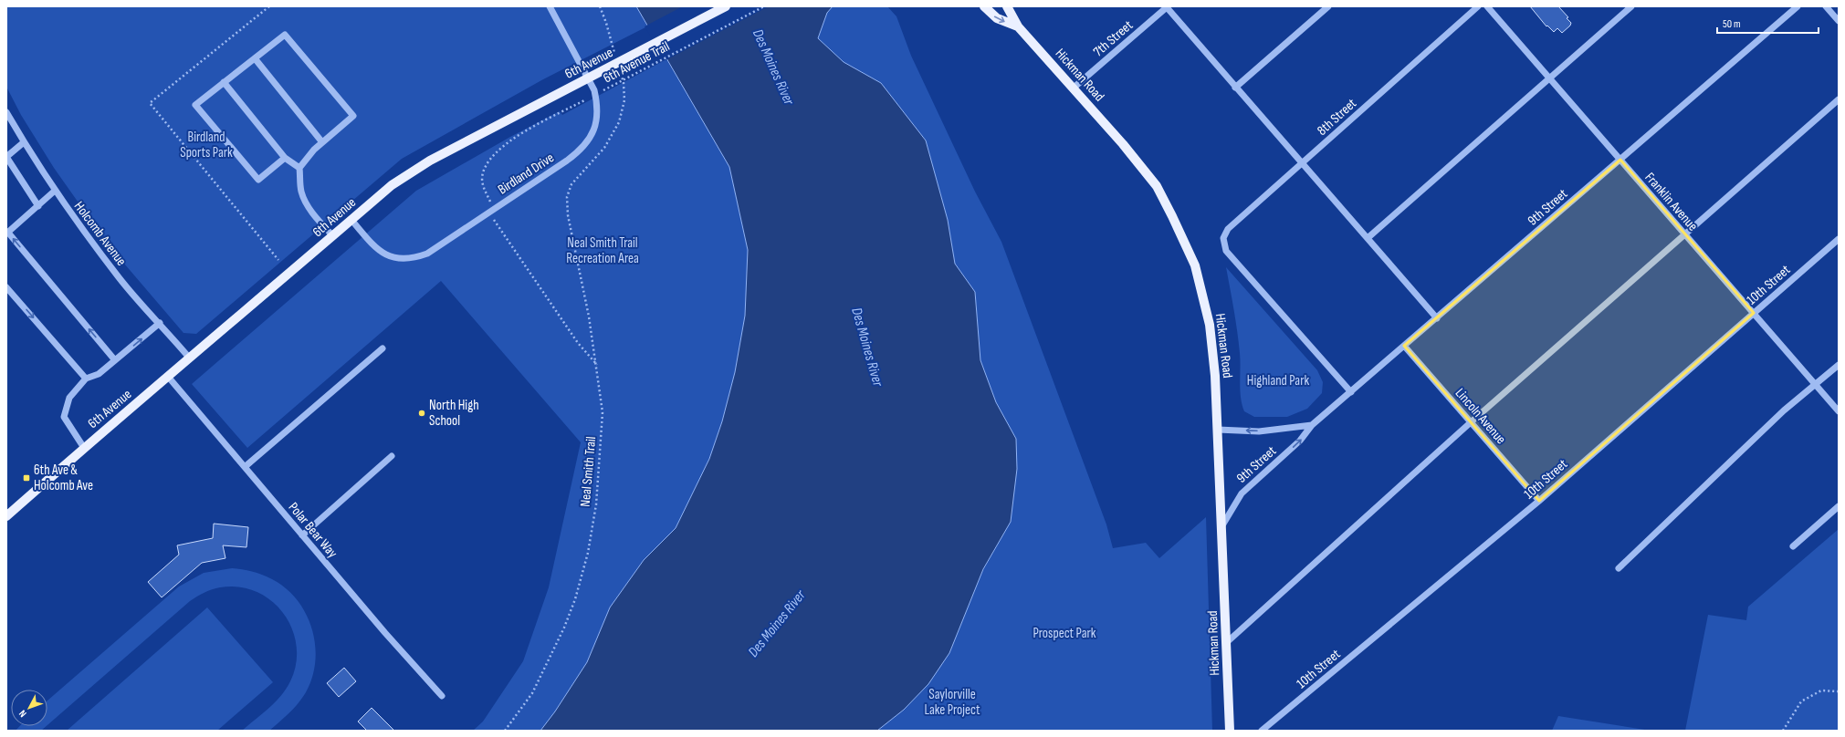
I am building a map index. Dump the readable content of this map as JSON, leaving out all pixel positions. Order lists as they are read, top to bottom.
{
  "streets": {
    "main road": ["6th Avenue", "Hickman Road"],
    "street": [
      "7th Street",
      "8th Street",
      "Birdland Drive",
      "Franklin Avenue",
      "9th Street",
      "Holcomb Avenue",
      "10th Street",
      "Lincoln Avenue",
      "Polar Bear Way"
    ],
    "path": ["6th Avenue Trail", "Neal Smith Trail"]
  },
  "crossings": [
    ["7th Street", "Hickman Road"],
    ["6th Avenue", "Birdland Drive"],
    ["6th Avenue", "Holcomb Avenue"],
    ["6th Avenue", "Polar Bear Way"],
    ["Hickman Road", "9th Street"],
    ["8th Street", "9th Street"],
    ["Franklin Avenue", "9th Street"],
    ["Franklin Avenue", "10th Street"],
    ["9th Street", "Lincoln Avenue"],
    ["10th Street", "Lincoln Avenue"]
  ],
  "water": ["Des Moines River"],
  "parks": [
    "Birdland Sports Park",
    "Neal Smith Trail Recreation Area",
    "Highland Park",
    "Prospect Park",
    "Saylorville Lake Project"
  ],
  "places": {
    "other": ["North High School"],
    "transit": ["6th Ave & Holcomb Ave"]
  },
  "scale_bar": "50 m",
  "north": "bottom left"
}
